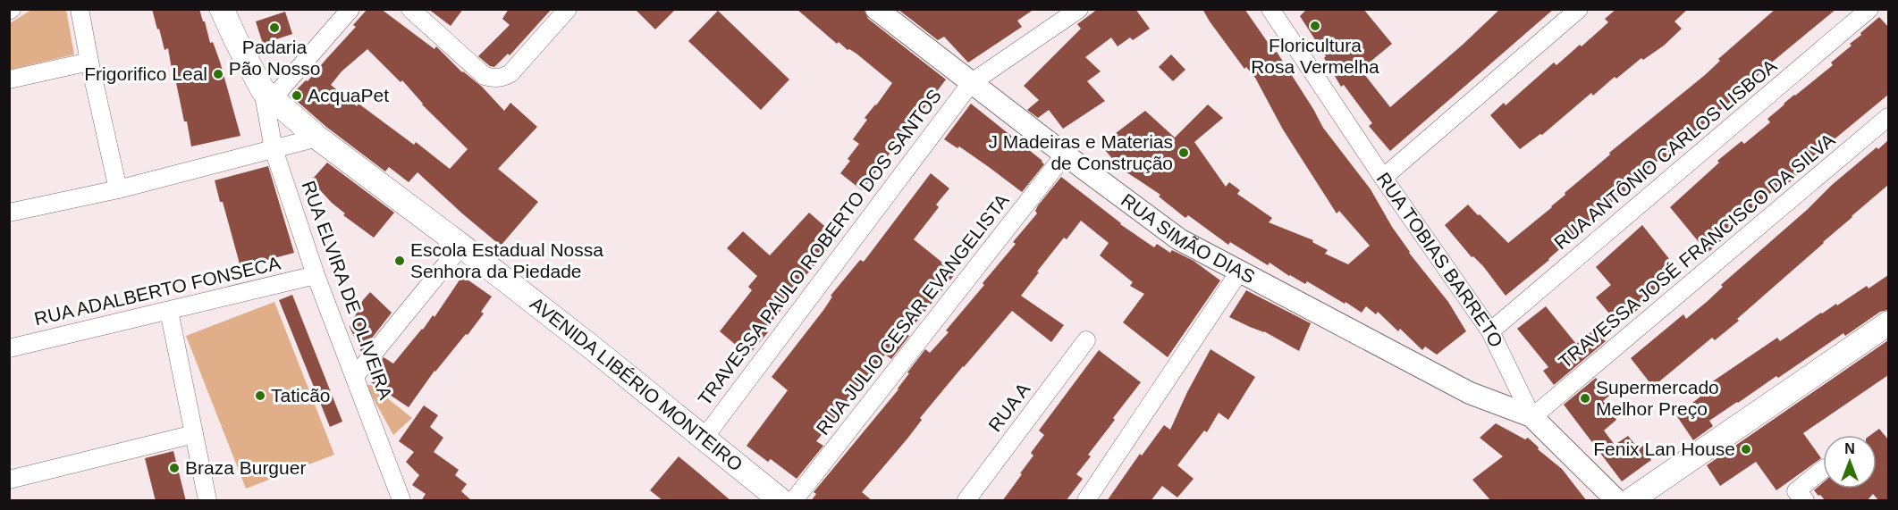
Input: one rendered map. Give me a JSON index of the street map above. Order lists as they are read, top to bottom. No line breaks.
{"streets":{"main road":["AVENIDA LIBÉRIO MONTEIRO"],"street":["RUA ANTÔNIO CARLOS LISBOA","RUA SIMÃO DIAS","TRAVESSA PAULO ROBERTO DOS SANTOS","TRAVESSA JOSÉ FRANCISCO DA SILVA","RUA TOBIAS BARRETO","RUA ELVIRA DE OLIVEIRA","RUA ADALBERTO FONSECA","RUA JULIO CESAR EVANGELISTA","RUA A"]},"crossings":[["RUA ANTÔNIO CARLOS LISBOA","RUA TOBIAS BARRETO"],["RUA SIMÃO DIAS","TRAVESSA PAULO ROBERTO DOS SANTOS"],["RUA SIMÃO DIAS","TRAVESSA JOSÉ FRANCISCO DA SILVA"],["RUA SIMÃO DIAS","RUA TOBIAS BARRETO"],["RUA SIMÃO DIAS","RUA JULIO CESAR EVANGELISTA"],["TRAVESSA PAULO ROBERTO DOS SANTOS","AVENIDA LIBÉRIO MONTEIRO"],["TRAVESSA JOSÉ FRANCISCO DA SILVA","RUA TOBIAS BARRETO"],["RUA ELVIRA DE OLIVEIRA","RUA ADALBERTO FONSECA"],["RUA ELVIRA DE OLIVEIRA","AVENIDA LIBÉRIO MONTEIRO"]],"places":["Floricultura Rosa Vermelha","Padaria Pão Nosso","Frigorifico Leal","AcquaPet","J Madeiras e Materias de Construção","Escola Estadual Nossa Senhora da Piedade","Taticão","Supermercado Melhor Preço","Fenix Lan House","Braza Burguer"],"north":"top"}
